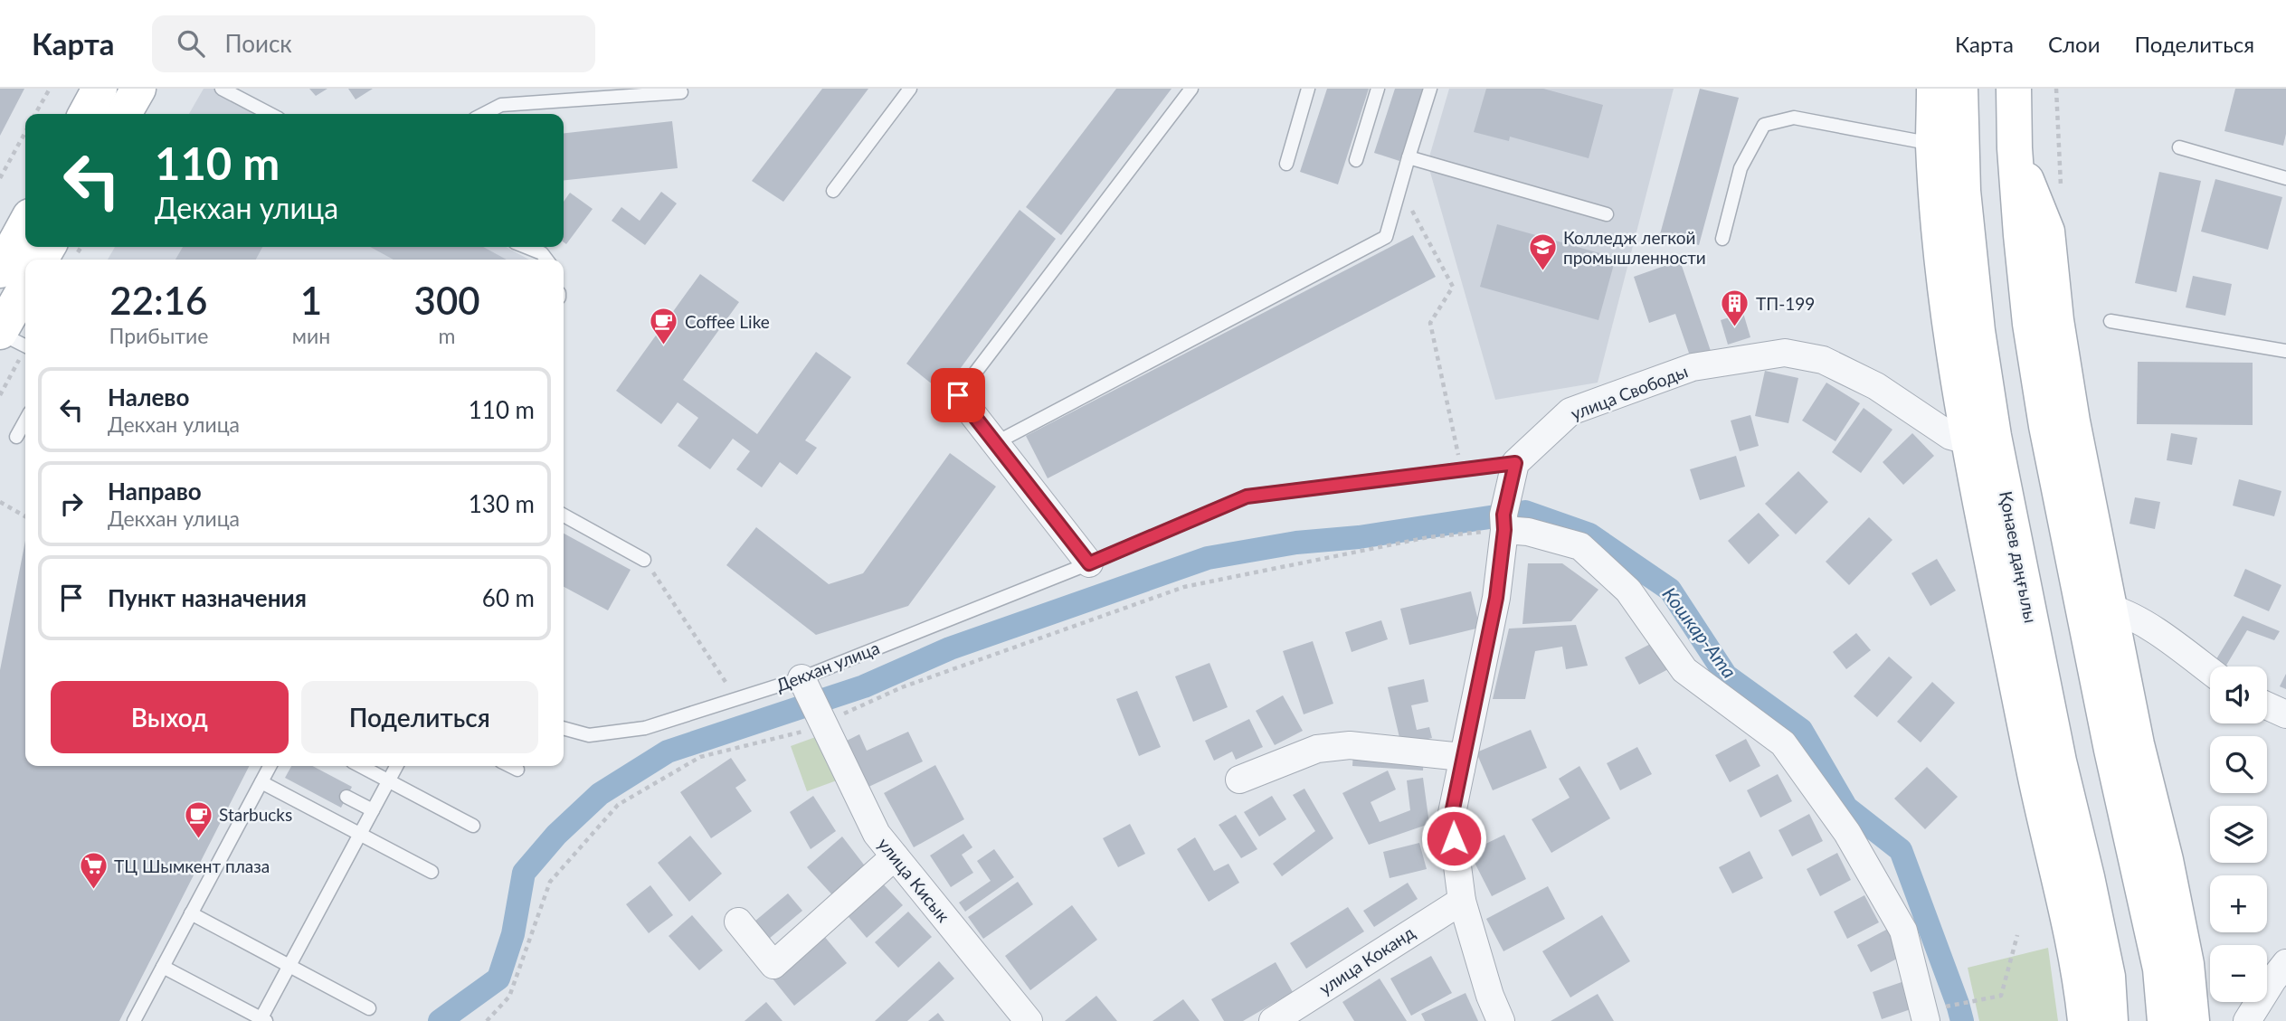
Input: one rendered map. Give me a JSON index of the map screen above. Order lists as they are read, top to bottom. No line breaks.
{"streets":{"main road":["Қонаев даңғылы"],"street":["улица Свободы","улица Кисык","улица Коканд"],"lane":["Декхан улица"]},"crossings":[["улица Свободы","Декхан улица"],["Декхан улица","улица Кисык"]],"water":["Кошкар-Ата"],"places":{"school or university":["Колледж легкой промышленности"],"building":["ТП-199"],"cafe":["Coffee Like","Starbucks"],"supermarket":["ТЦ Шымкент плаза"]},"page":{"header":"Карта","search":"Поиск","nav":["Карта","Слои","Поделиться"],"turn":["110 m","Декхан улица"],"eta":["22:16","Прибытие","1","мин","300","m"],"list":[{"name":"Налево","note":"Декхан улица","value":"110 m"},{"name":"Направо","note":"Декхан улица","value":"130 m"},{"name":"Пункт назначения","value":"60 m"}],"map_buttons":["+","−"],"buttons":["Выход","Поделиться"]}}
